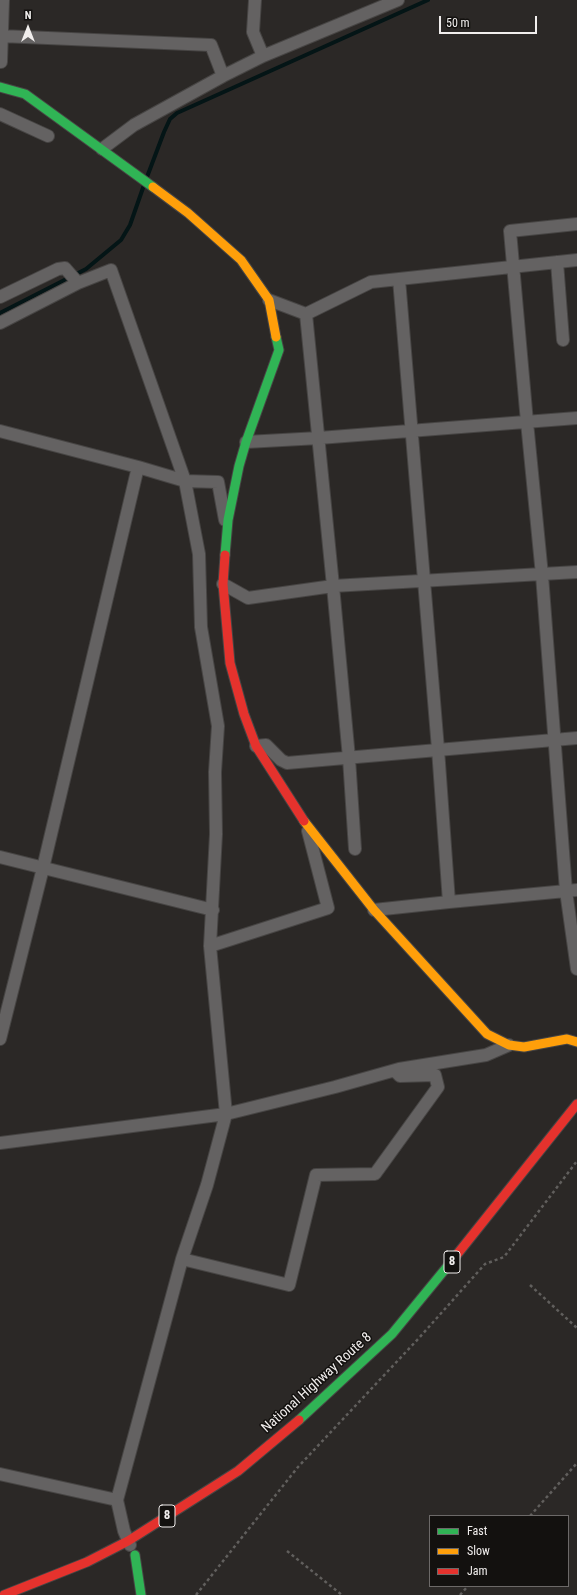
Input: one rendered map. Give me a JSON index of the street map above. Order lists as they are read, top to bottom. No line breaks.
{"streets":{"main road":["8","National Highway Route 8"]},"legend":["Fast","Slow","Jam"],"scale_bar":"50 m","north":"top"}
